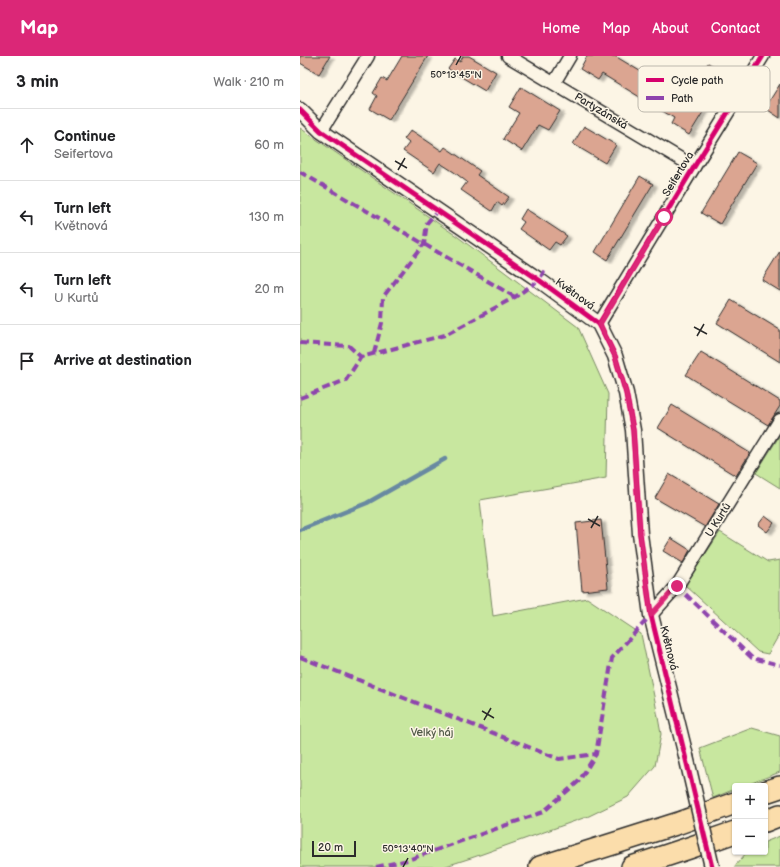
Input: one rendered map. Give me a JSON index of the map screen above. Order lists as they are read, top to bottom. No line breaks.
{"streets":{"street":["Partyzánská","Seifertova","Květnová","U Kurtů"]},"crossings":[["Partyzánská","Seifertova"],["Seifertova","Květnová"],["Květnová","U Kurtů"]],"parks":["Velký háj"],"legend":["Cycle path","Path"],"scale_bar":"20 m","page":{"header":"Map","nav":["Home","Map","About","Contact"],"heading":["3 min","Walk · 210 m"],"list":[["Continue","Seifertova","60 m"],["Turn left","Květnová","130 m"],["Turn left","U Kurtů","20 m"],"Arrive at destination"],"map_buttons":["+","−"],"scale":"20 m"},"coordinates":["50°13'45\"N","50°13'40\"N"]}
